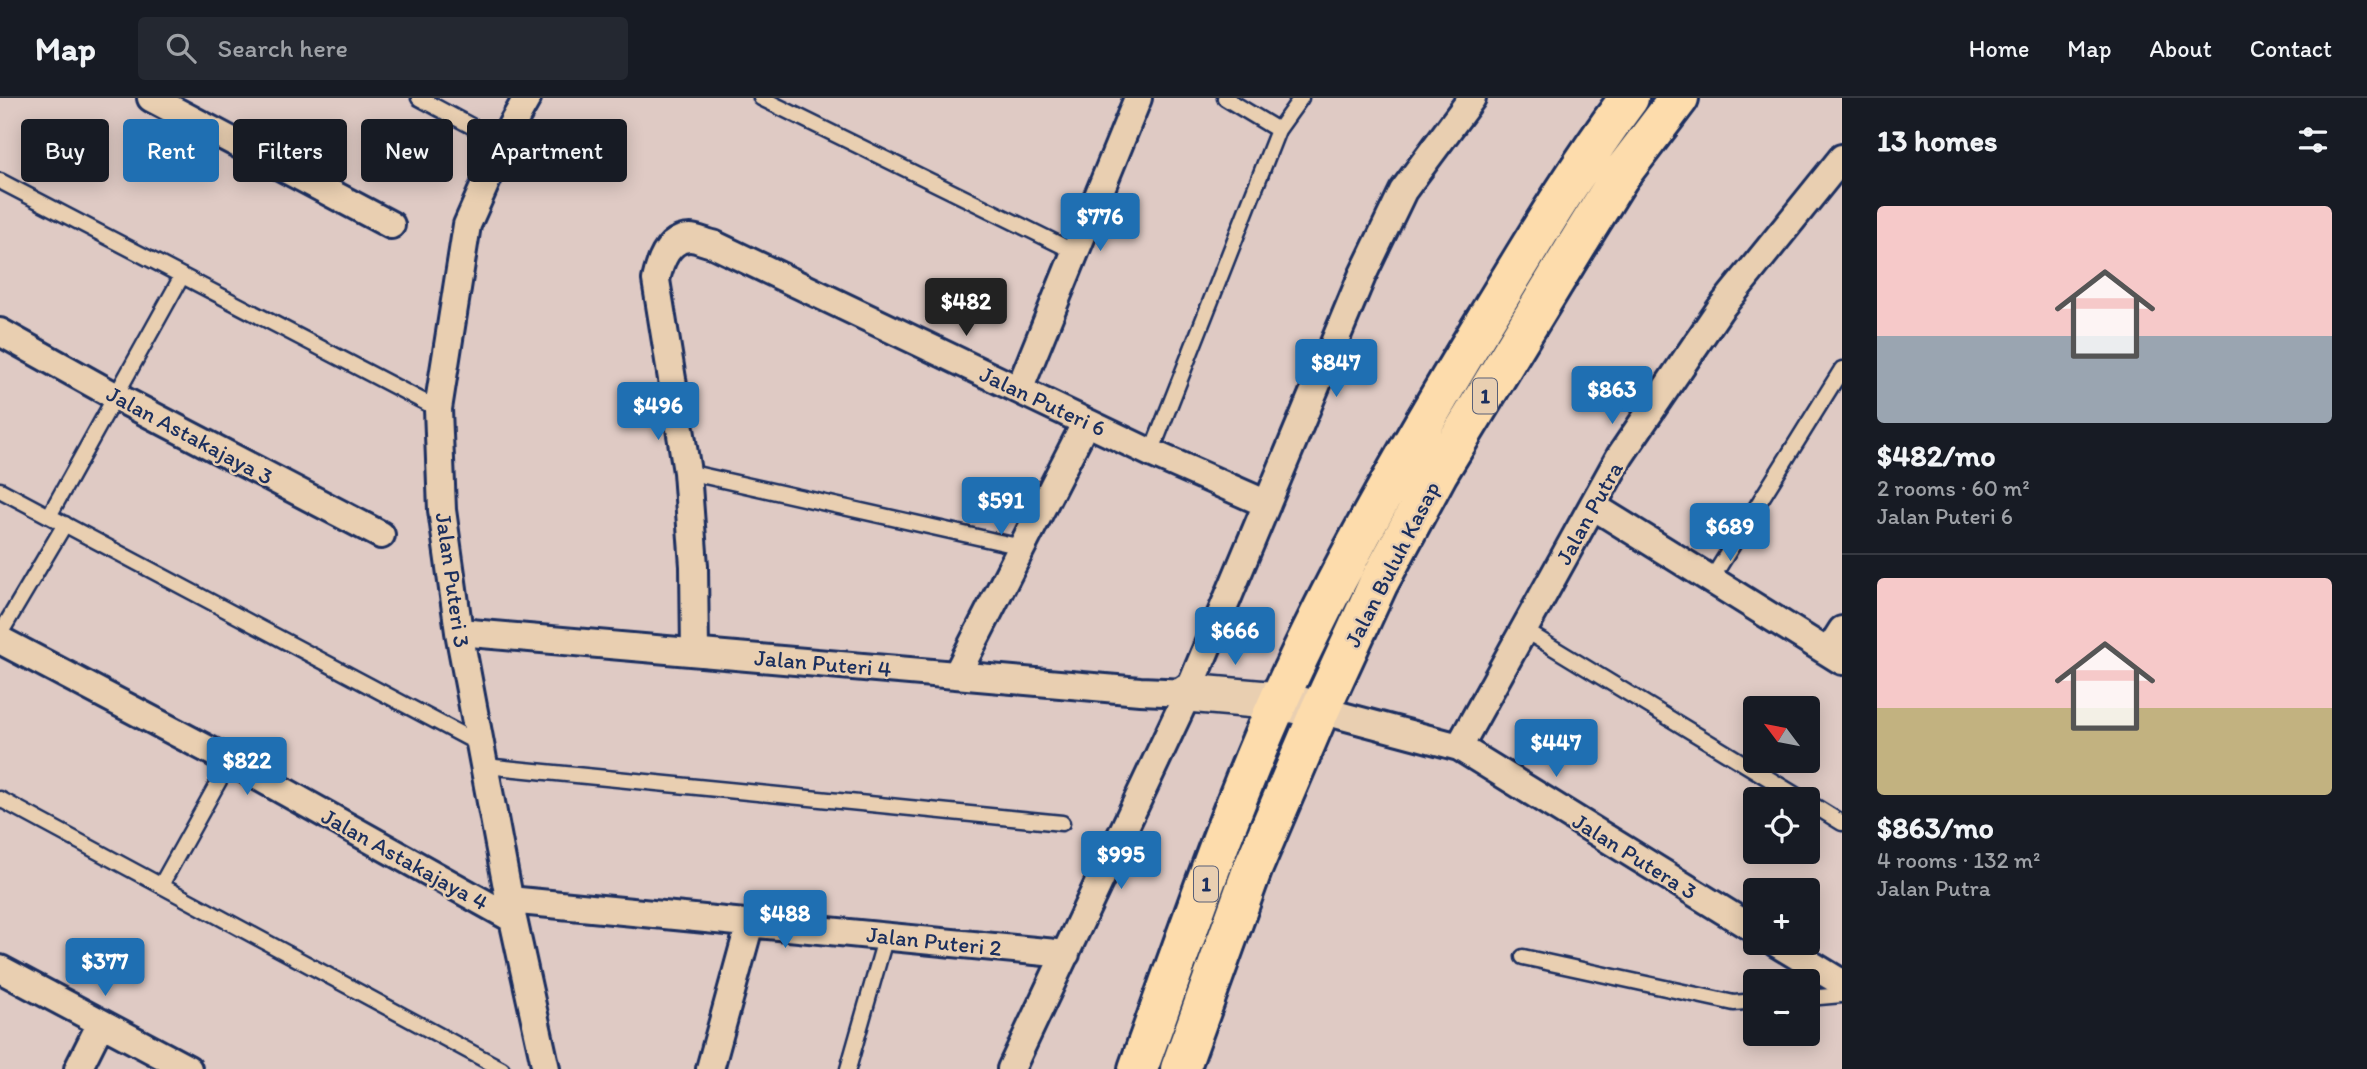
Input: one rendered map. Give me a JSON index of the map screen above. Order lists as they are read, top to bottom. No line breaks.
{"streets":{"highway":["1","Jalan Buluh Kasap"],"street":["Jalan Puteri 6","Jalan Astakajaya 3","Jalan Putra","Jalan Puteri 3","Jalan Puteri 4","Jalan Putera 3","Jalan Astakajaya 4","Jalan Puteri 2"]},"crossings":[["Jalan Putra","Jalan Putera 3"],["Jalan Buluh Kasap","Jalan Putera 3"],["Jalan Puteri 3","Jalan Puteri 4"],["Jalan Puteri 3","Jalan Astakajaya 4"],["Jalan Puteri 3","Jalan Puteri 2"],["Jalan Astakajaya 4","Jalan Puteri 2"]],"north":"top left","page":{"header":"Map","search":"Search here","nav":["Home","Map","About","Contact"],"heading":"13 homes","chip":["Buy","Rent","Filters","New","Apartment"],"list":[{"name":"$482/mo","note":"2 rooms · 60 m² · Jalan Puteri 6"},{"name":"$863/mo","note":"4 rooms · 132 m² · Jalan Putra"}],"price":["$776","$482","$847","$863","$496","$591","$689","$666","$447","$822","$995","$488","$377"],"map_buttons":["+","−"]}}
